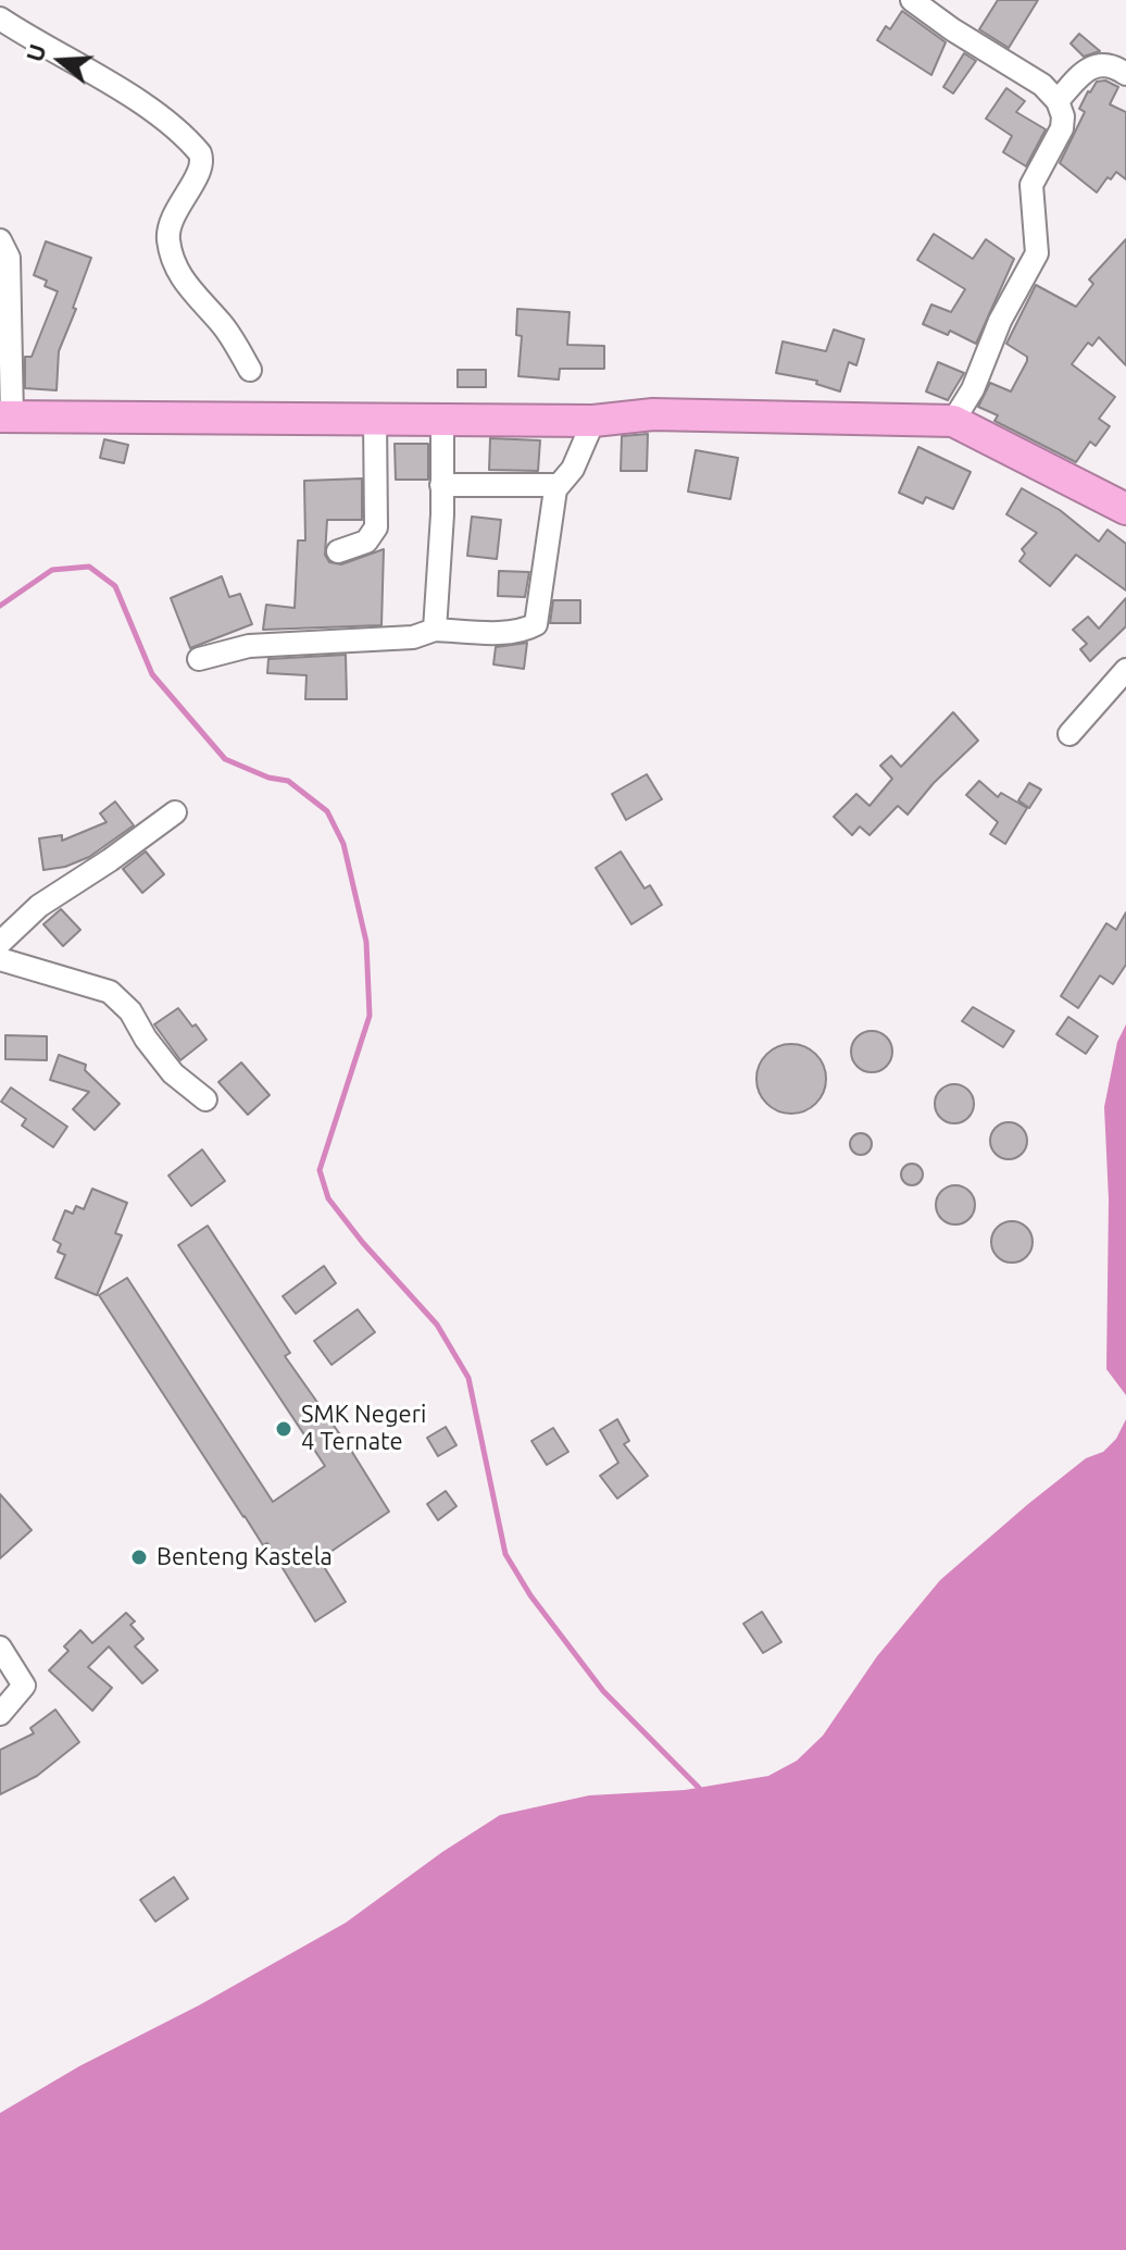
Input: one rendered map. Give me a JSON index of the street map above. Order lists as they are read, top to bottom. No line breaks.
{"places":["SMK Negeri 4 Ternate","Benteng Kastela"],"north":"left"}
